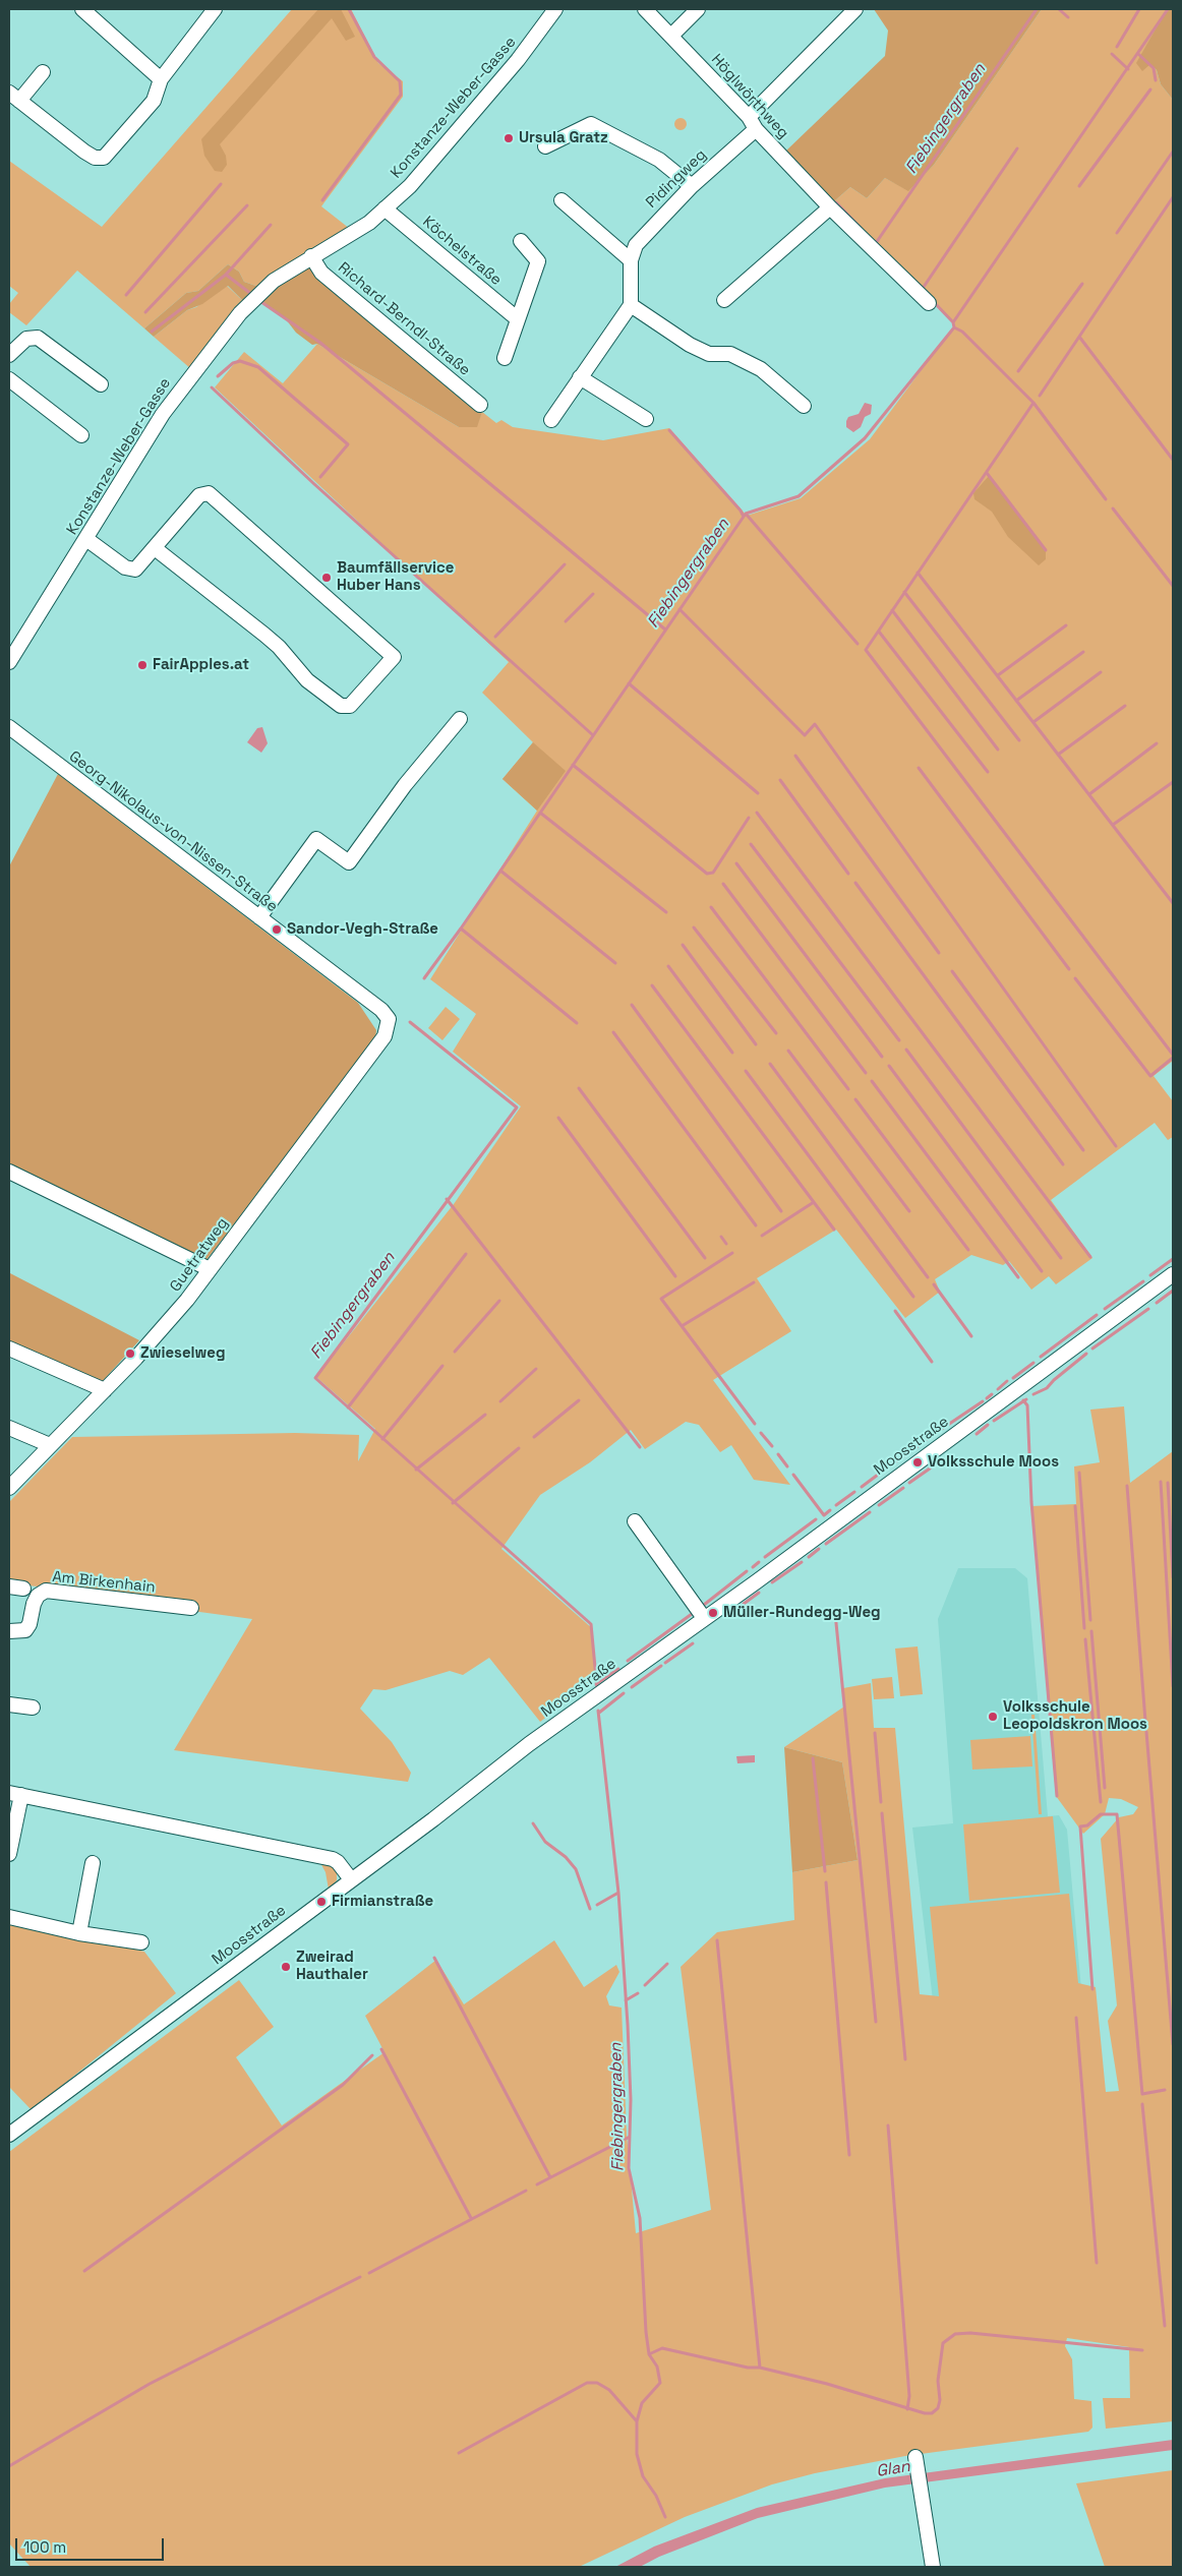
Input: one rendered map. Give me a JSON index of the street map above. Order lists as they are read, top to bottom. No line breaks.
{"streets":{"street":["Höglwörthweg","Konstanze-Weber-Gasse","Pidingweg","Köchelstraße","Richard-Berndl-Straße","Georg-Nikolaus-von-Nissen-Straße","Guetratweg","Moosstraße","Am Birkenhain"]},"crossings":[["Höglwörthweg","Pidingweg"],["Konstanze-Weber-Gasse","Köchelstraße"],["Konstanze-Weber-Gasse","Richard-Berndl-Straße"],["Georg-Nikolaus-von-Nissen-Straße","Guetratweg"]],"water":["Fiebingergraben","Glan"],"places":["Ursula Gratz","Baumfällservice Huber Hans","FairApples.at","Sandor-Vegh-Straße","Zwieselweg","Volksschule Moos","Müller-Rundegg-Weg","Volksschule Leopoldskron Moos","Firmianstraße","Zweirad Hauthaler"],"scale_bar":"100 m"}
